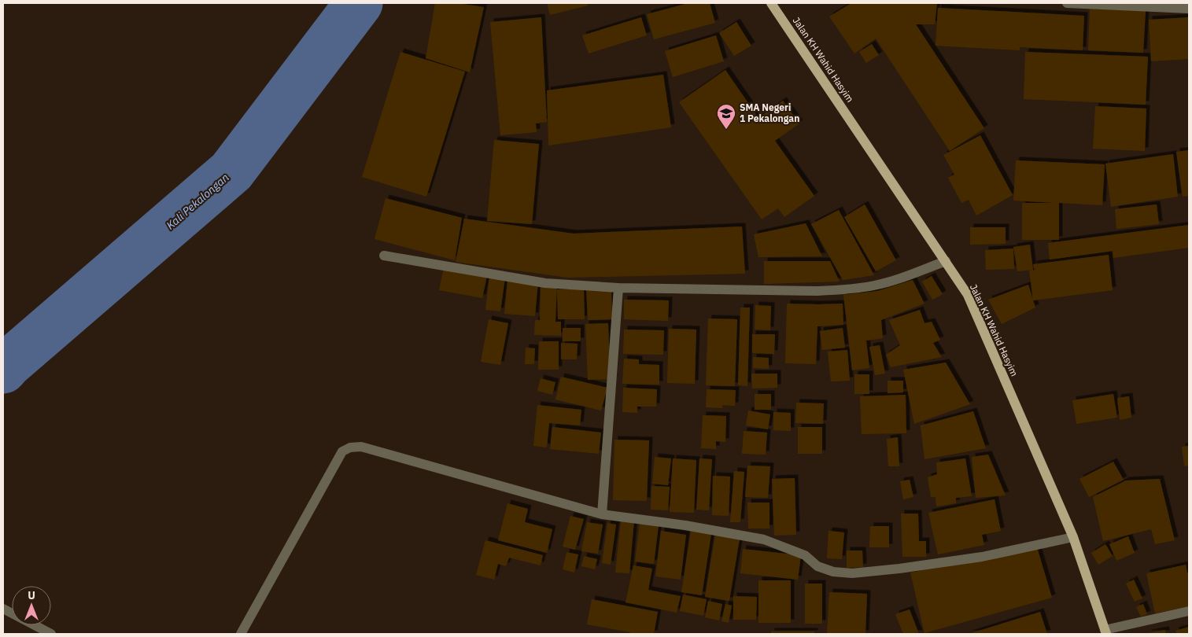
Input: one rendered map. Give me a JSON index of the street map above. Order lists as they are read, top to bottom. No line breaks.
{"streets":{"main road":["Jalan KH Wahid Hasyim"]},"water":["Kali Pekalongan"],"places":{"school or university":["SMA Negeri 1 Pekalongan"]},"north":"top"}
